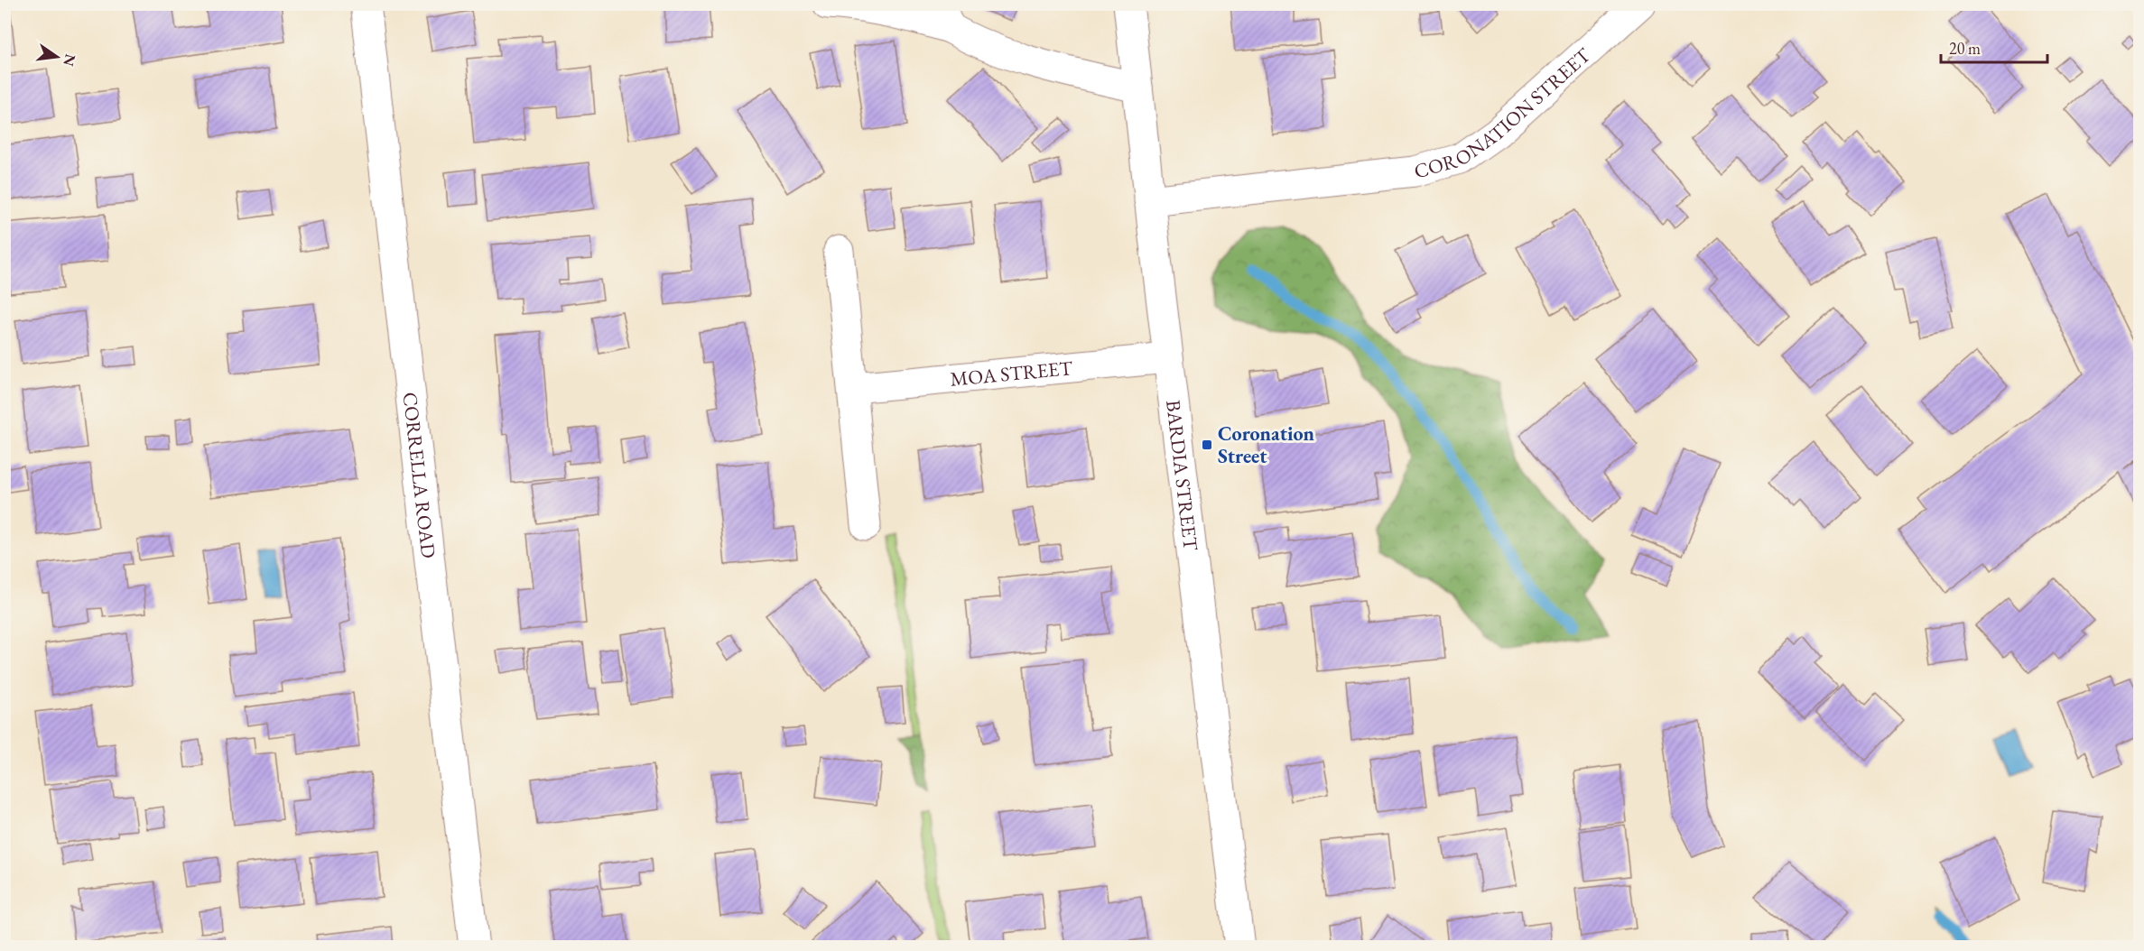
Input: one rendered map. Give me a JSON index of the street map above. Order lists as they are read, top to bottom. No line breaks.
{"streets":{"street":["CORONATION STREET","MOA STREET","CORRELLA ROAD","BARDIA STREET"]},"crossings":[["CORONATION STREET","BARDIA STREET"],["MOA STREET","BARDIA STREET"]],"places":{"transit":["Coronation Street"]},"scale_bar":"20 m","north":"right"}
